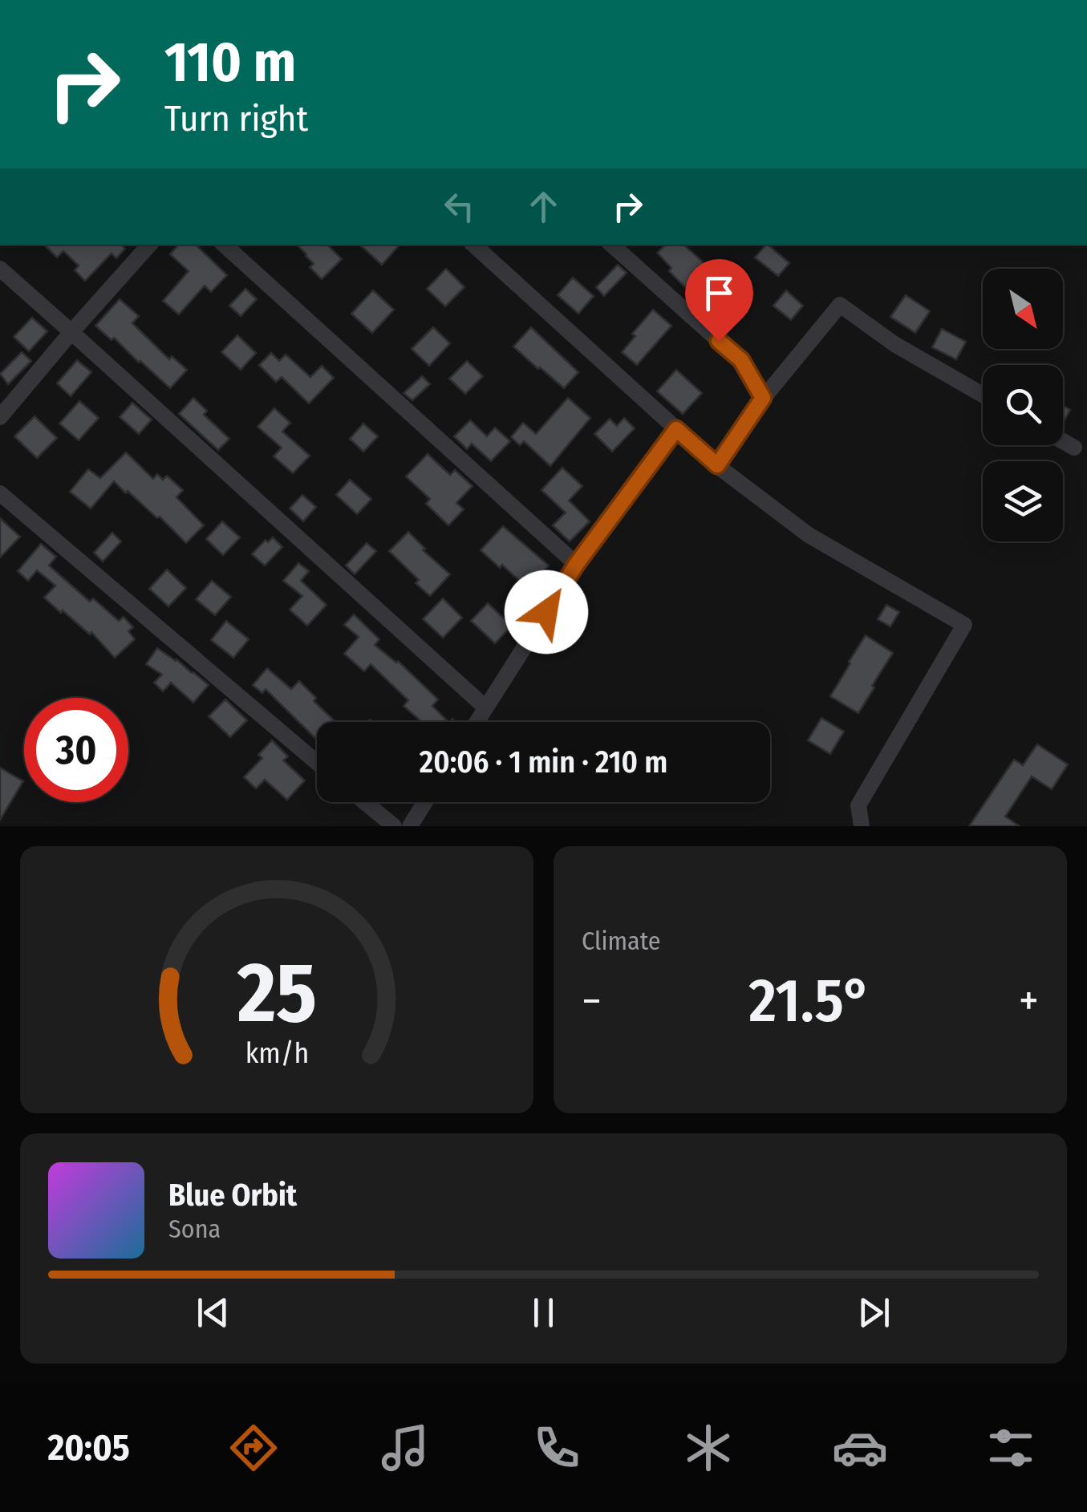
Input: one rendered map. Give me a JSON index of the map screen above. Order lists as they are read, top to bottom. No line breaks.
{"north":"bottom right","page":{"turn":["110 m","Turn right"],"limit":"30","trip":"20:06 · 1 min · 210 m","tile":"Climate","heat":["−","21.5°","+"],"song":["Blue Orbit","Sona"],"tabs":"20:05","gauge":["25","km/h"]}}
